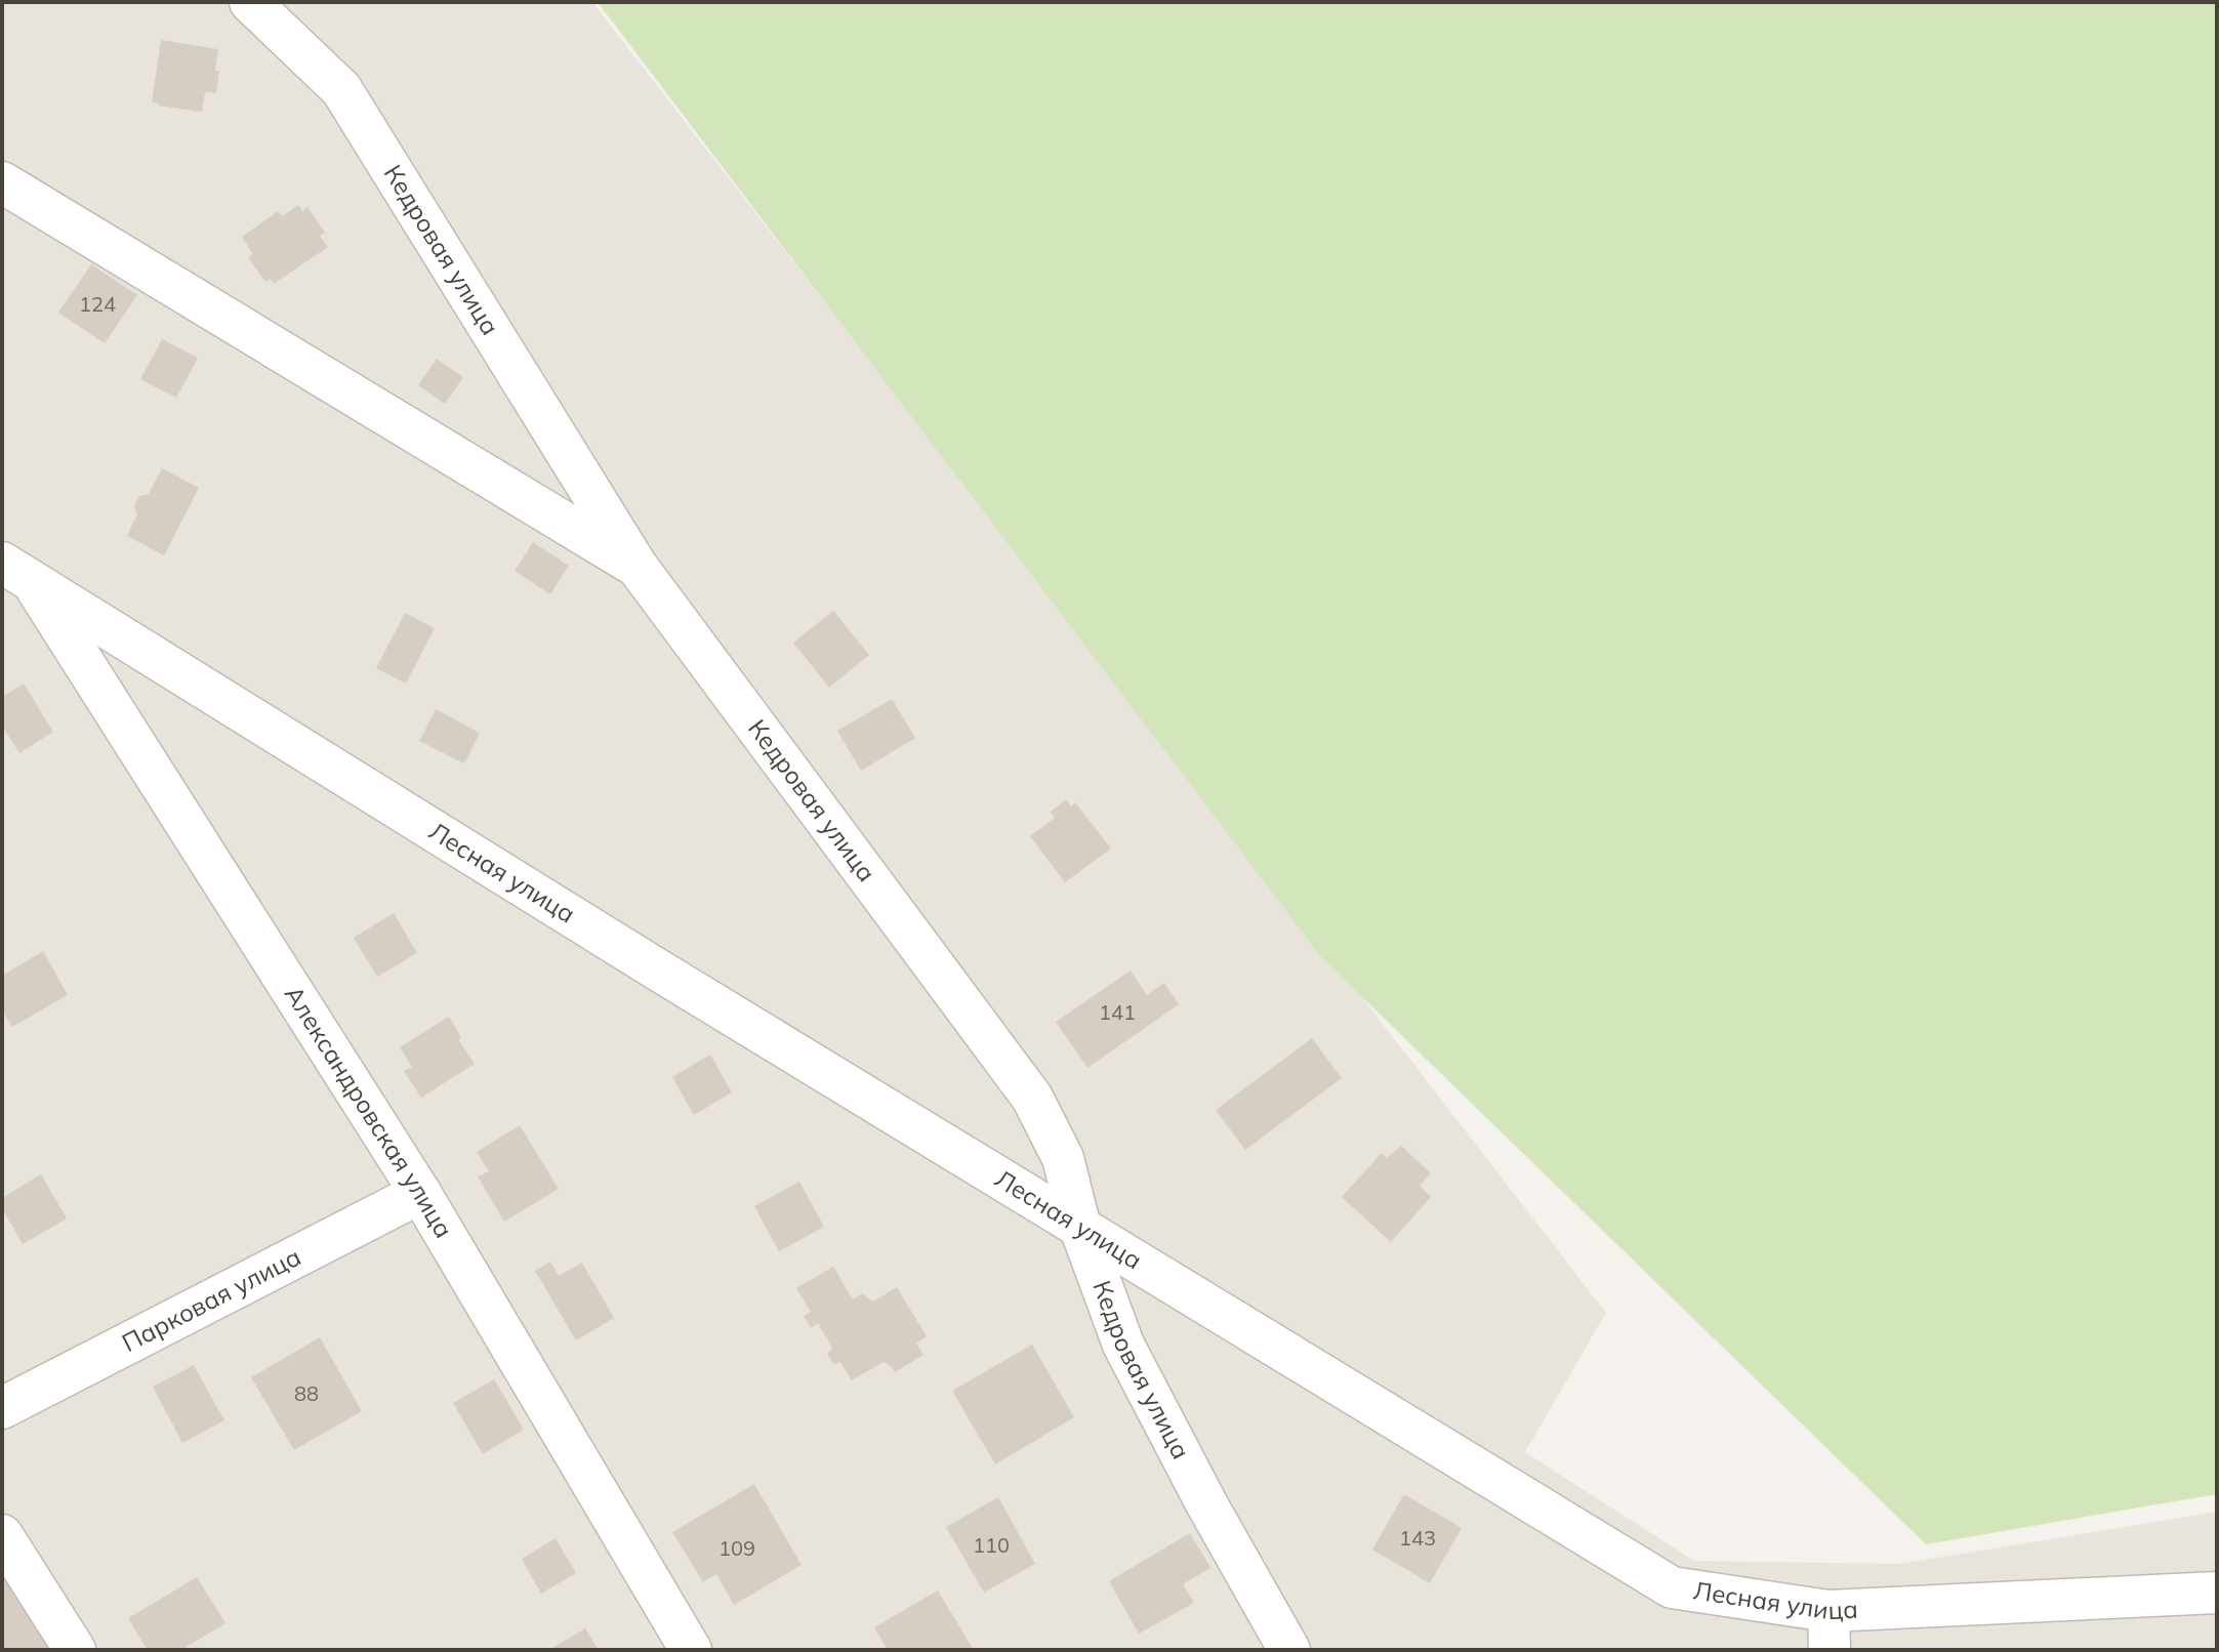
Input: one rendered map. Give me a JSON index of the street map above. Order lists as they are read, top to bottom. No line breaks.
{"streets":{"street":["Кедровая улица","Лесная улица","Александровская улица","Парковая улица"]},"crossings":[["Кедровая улица","Лесная улица"],["Лесная улица","Александровская улица"],["Александровская улица","Парковая улица"]],"house_numbers":["124","141","88","143","110","109"]}
